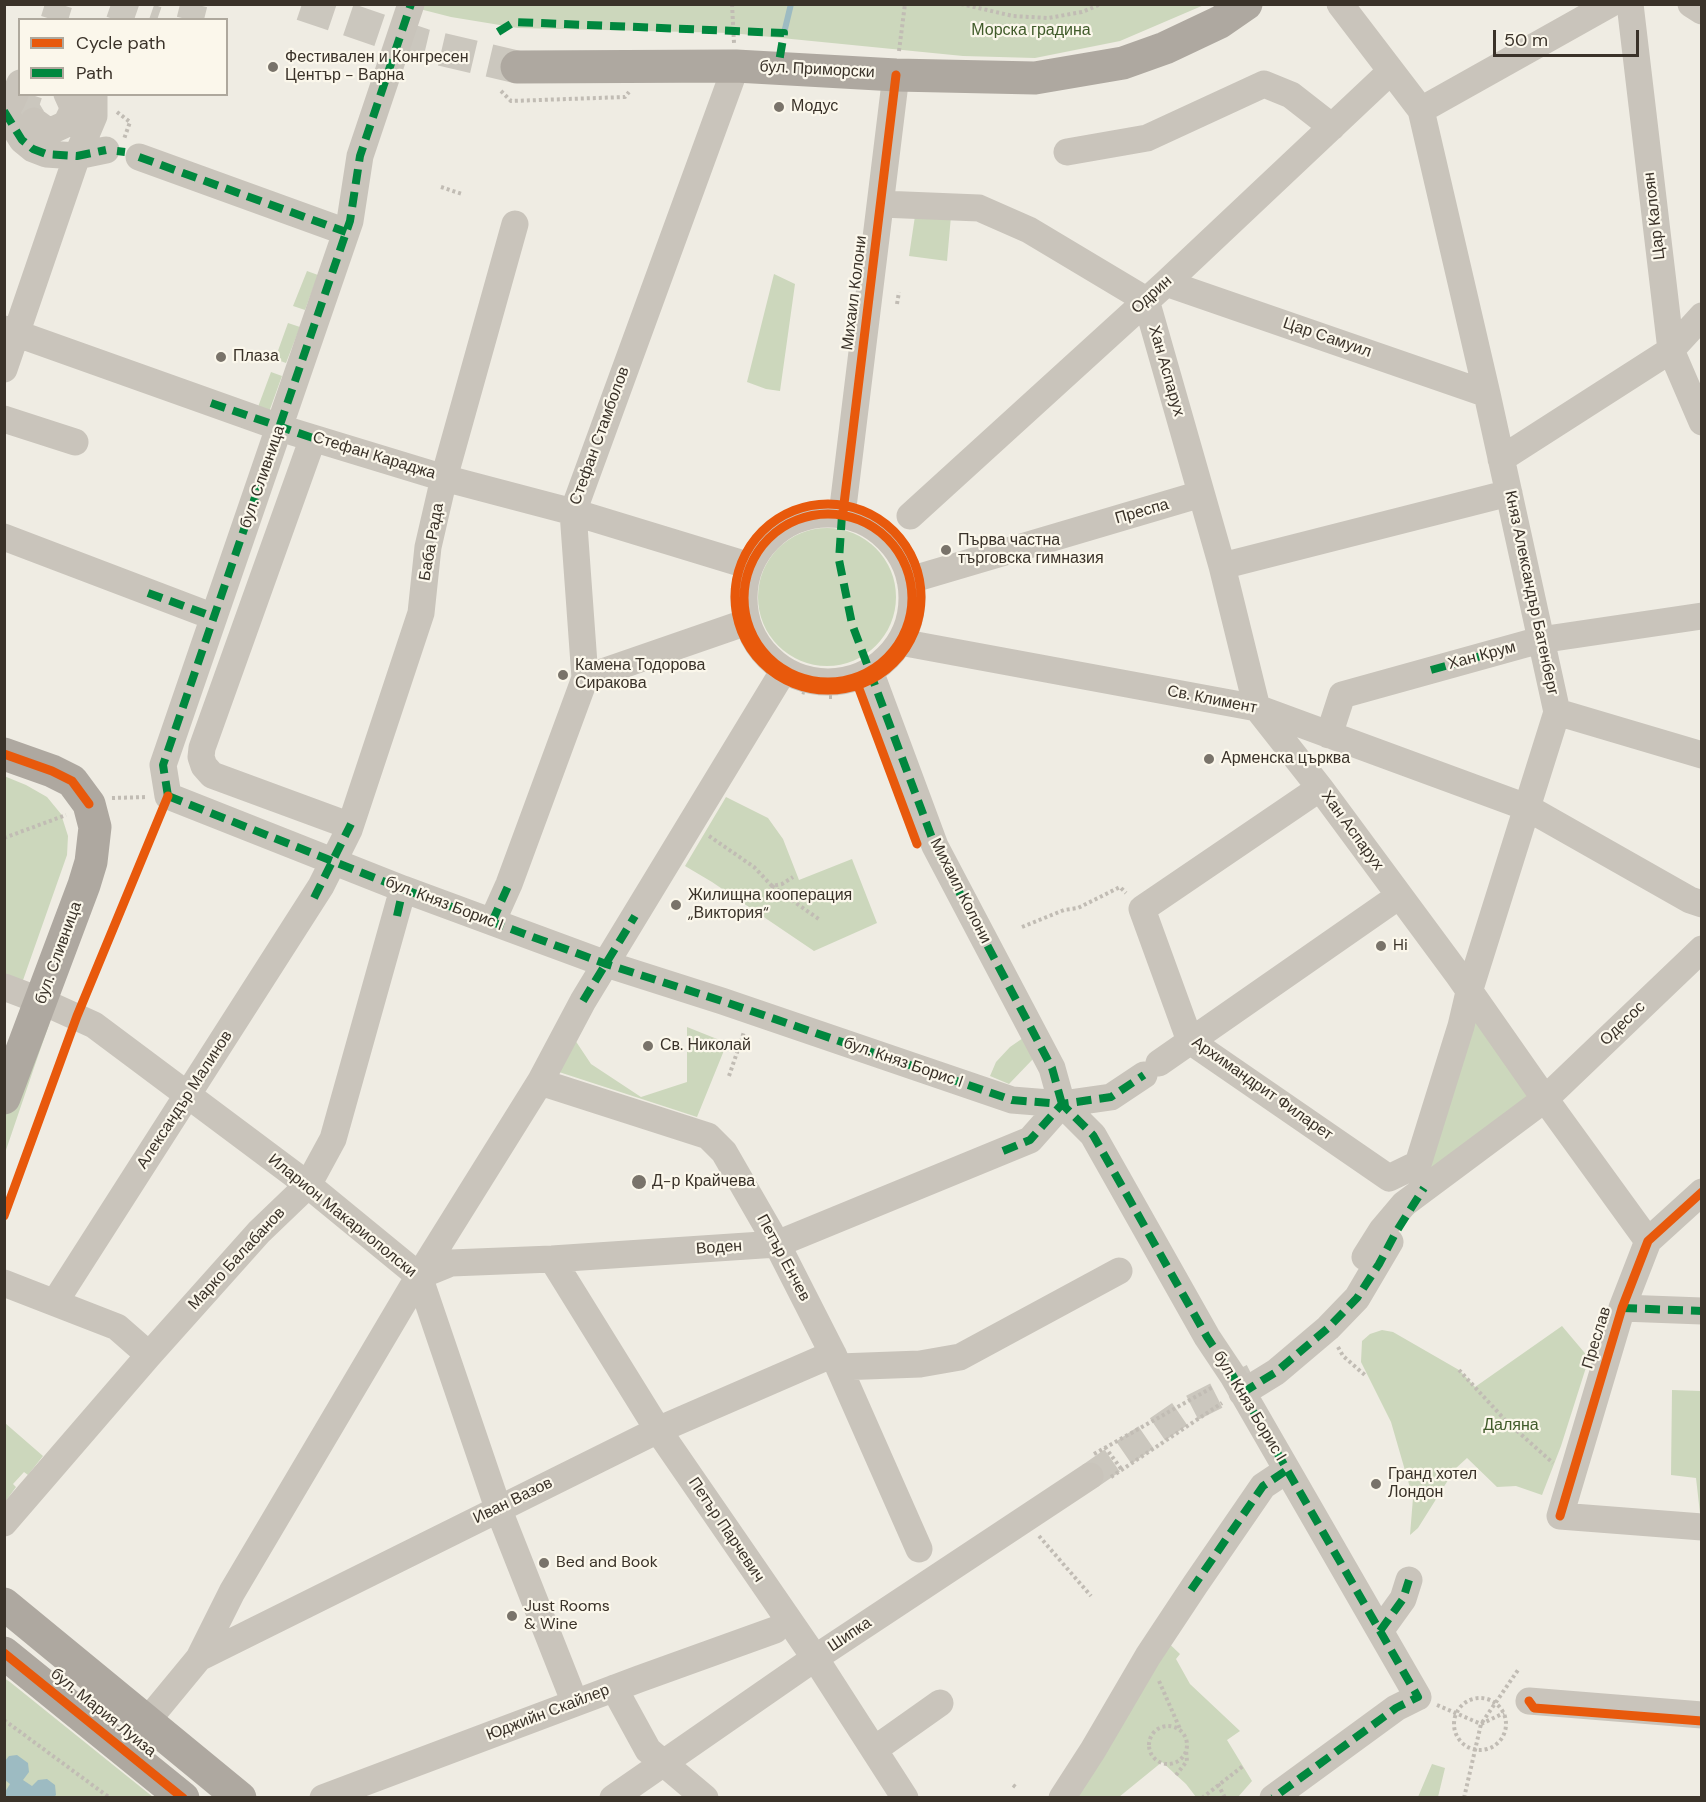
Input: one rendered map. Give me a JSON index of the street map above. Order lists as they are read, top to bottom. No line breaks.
{"streets":{"main road":["бул. Приморски","бул. Сливница","бул. Мария Луиза"],"street":["Цар Калоян","Михаил Колони","Одрин","Цар Самуил","Хан Аспарух","Стефан Стамболов","Стефан Караджа","Преспа","Баба Рада","Княз Александър Батенберг","Хан Крум","Св. Климент","бул. Княз Борис I","Одесос","Архимандрит Филарет","Александър Малинов","Иларион Макариополски","Воден","Петър Енчев","Марко Балабанов","Преслав","Иван Вазов","Петър Парчевич","Шипка","Юджийн Скайлер"]},"crossings":[["бул. Приморски","Михаил Колони"],["бул. Приморски","Стефан Стамболов"],["Михаил Колони","Стефан Караджа"],["Михаил Колони","Преспа"],["Михаил Колони","Св. Климент"],["Михаил Колони","бул. Княз Борис I"],["Михаил Колони","Воден"],["Одрин","Цар Самуил"],["Одрин","Хан Аспарух"],["Одрин","Княз Александър Батенберг"],["Цар Самуил","Княз Александър Батенберг"],["Хан Аспарух","Преспа"],["Хан Аспарух","Княз Александър Батенберг"],["Хан Аспарух","Св. Климент"],["Хан Аспарух","Одесос"],["Хан Аспарух","Преслав"],["Стефан Стамболов","Стефан Караджа"],["Стефан Стамболов","бул. Княз Борис I"],["Стефан Караджа","бул. Сливница"],["Стефан Караджа","Преспа"],["Стефан Караджа","Баба Рада"],["Стефан Караджа","Св. Климент"],["бул. Сливница","бул. Княз Борис I"],["бул. Сливница","Иларион Макариополски"],["Преспа","Св. Климент"],["Баба Рада","бул. Княз Борис I"],["Баба Рада","Александър Малинов"],["Княз Александър Батенберг","Хан Крум"],["Княз Александър Батенберг","Св. Климент"],["Княз Александър Батенберг","Архимандрит Филарет"],["Хан Крум","Св. Климент"],["бул. Княз Борис I","Александър Малинов"],["бул. Княз Борис I","Воден"],["бул. Княз Борис I","Марко Балабанов"],["Александър Малинов","Иларион Макариополски"],["Иларион Макариополски","Воден"],["Иларион Макариополски","Марко Балабанов"],["Иларион Макариополски","Иван Вазов"],["Иларион Макариополски","Юджийн Скайлер"],["Воден","Петър Енчев"],["Воден","Петър Парчевич"],["Петър Енчев","Иван Вазов"],["Иван Вазов","Петър Парчевич"],["Петър Парчевич","Шипка"]],"parks":["Морска градина","Даляна"],"places":["Фестивален и Конгресен Център - Варна","Модус","Плаза","Първа частна търговска гимназия","Камена Тодорова Сиракова","Арменска църква","Жилищна кооперация „Виктория“","Hi","Св. Николай","Д-р Крайчева","Гранд хотел Лондон","Bed and Book","Just Rooms & Wine"],"legend":["Cycle path","Path"],"scale_bar":"50 m"}
